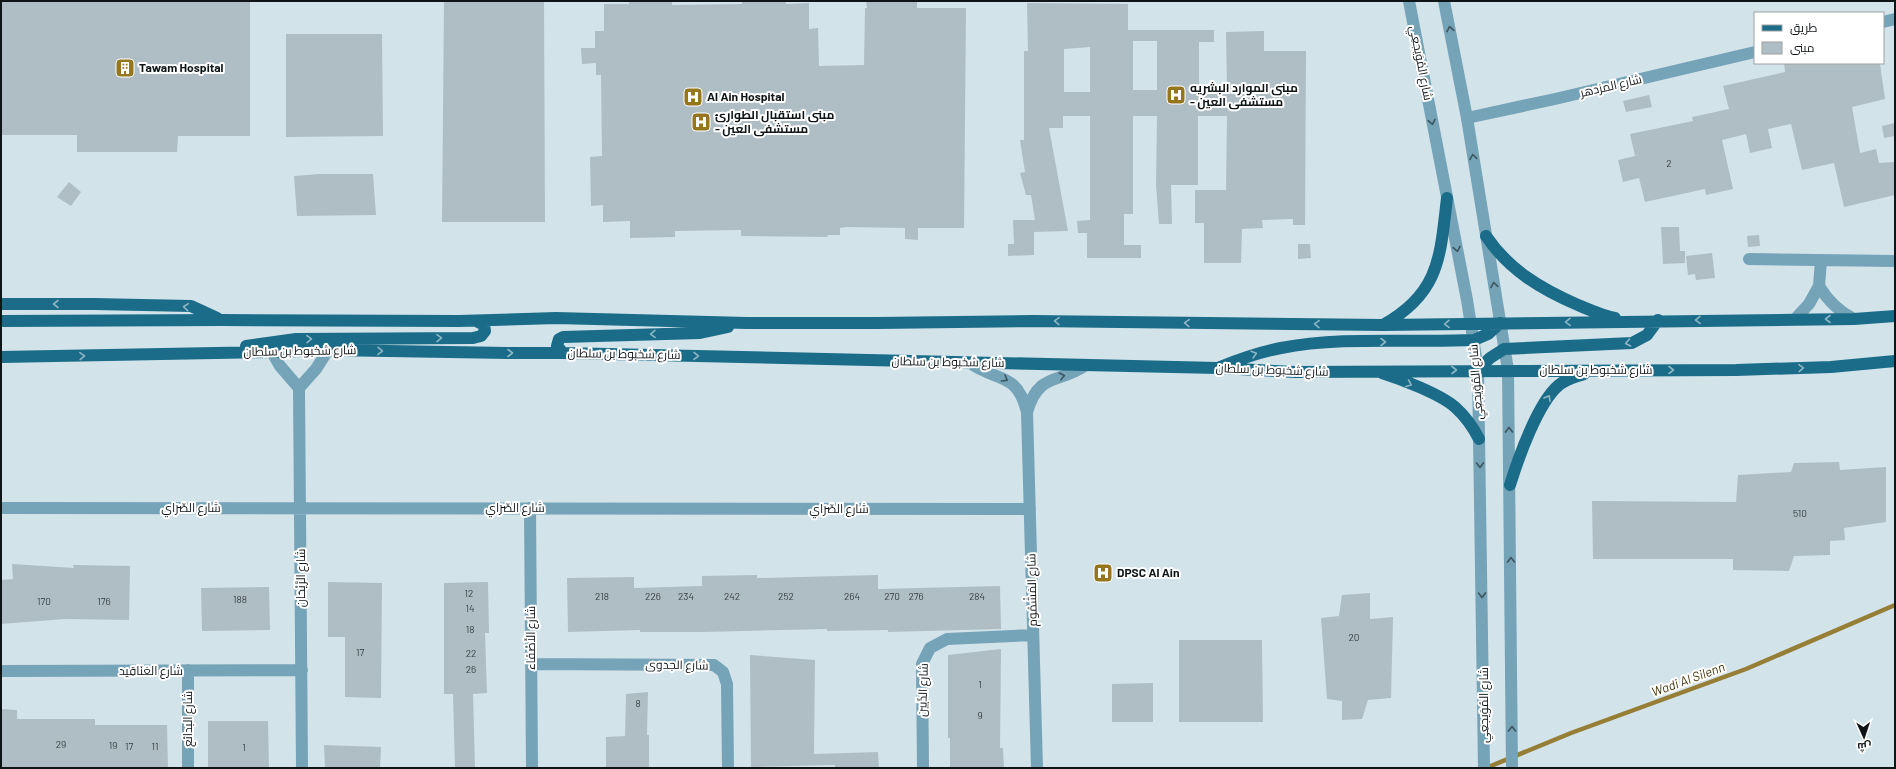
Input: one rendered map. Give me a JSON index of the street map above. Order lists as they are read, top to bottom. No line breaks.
{"streets":{"main road":["شارع شخبوط بن سلطان"],"street":["شارع المُوَيجعِي","شارع المزدهر","شارع الصِّرَاي","شارع الرَّيْحَان","شارع المَشْمُوم","شارع الأَصْفَاء","شارع الجدوى","شارع العَنَاقِيد","شارع الدِّيين","شارع البدائع"]},"crossings":[["شارع المُوَيجعِي","شارع شخبوط بن سلطان"],["شارع شخبوط بن سلطان","شارع المَشْمُوم"],["شارع الصِّرَاي","شارع الرَّيْحَان"],["شارع الصِّرَاي","شارع المَشْمُوم"],["شارع الصِّرَاي","شارع الأَصْفَاء"],["شارع الرَّيْحَان","شارع العَنَاقِيد"],["شارع المَشْمُوم","شارع الدِّيين"],["شارع الأَصْفَاء","شارع الجدوى"],["شارع العَنَاقِيد","شارع البدائع"]],"water":["Wadi Al Silenn"],"places":{"building":["Tawam Hospital"],"hospital":["مبنى الموارد البشريه - مستشفى العين","Al Ain Hospital","مبنى استقبال الطوارئ - مستشفى العين","DPSC Al Ain"]},"house_numbers":["2","510","12","218","226","234","242","252","264","270","276","284","188","170","176","14","18","20","17","22","26","1","8","9","29","19","17","11","1"],"legend":["طريق","مبنى"],"north":"bottom"}
